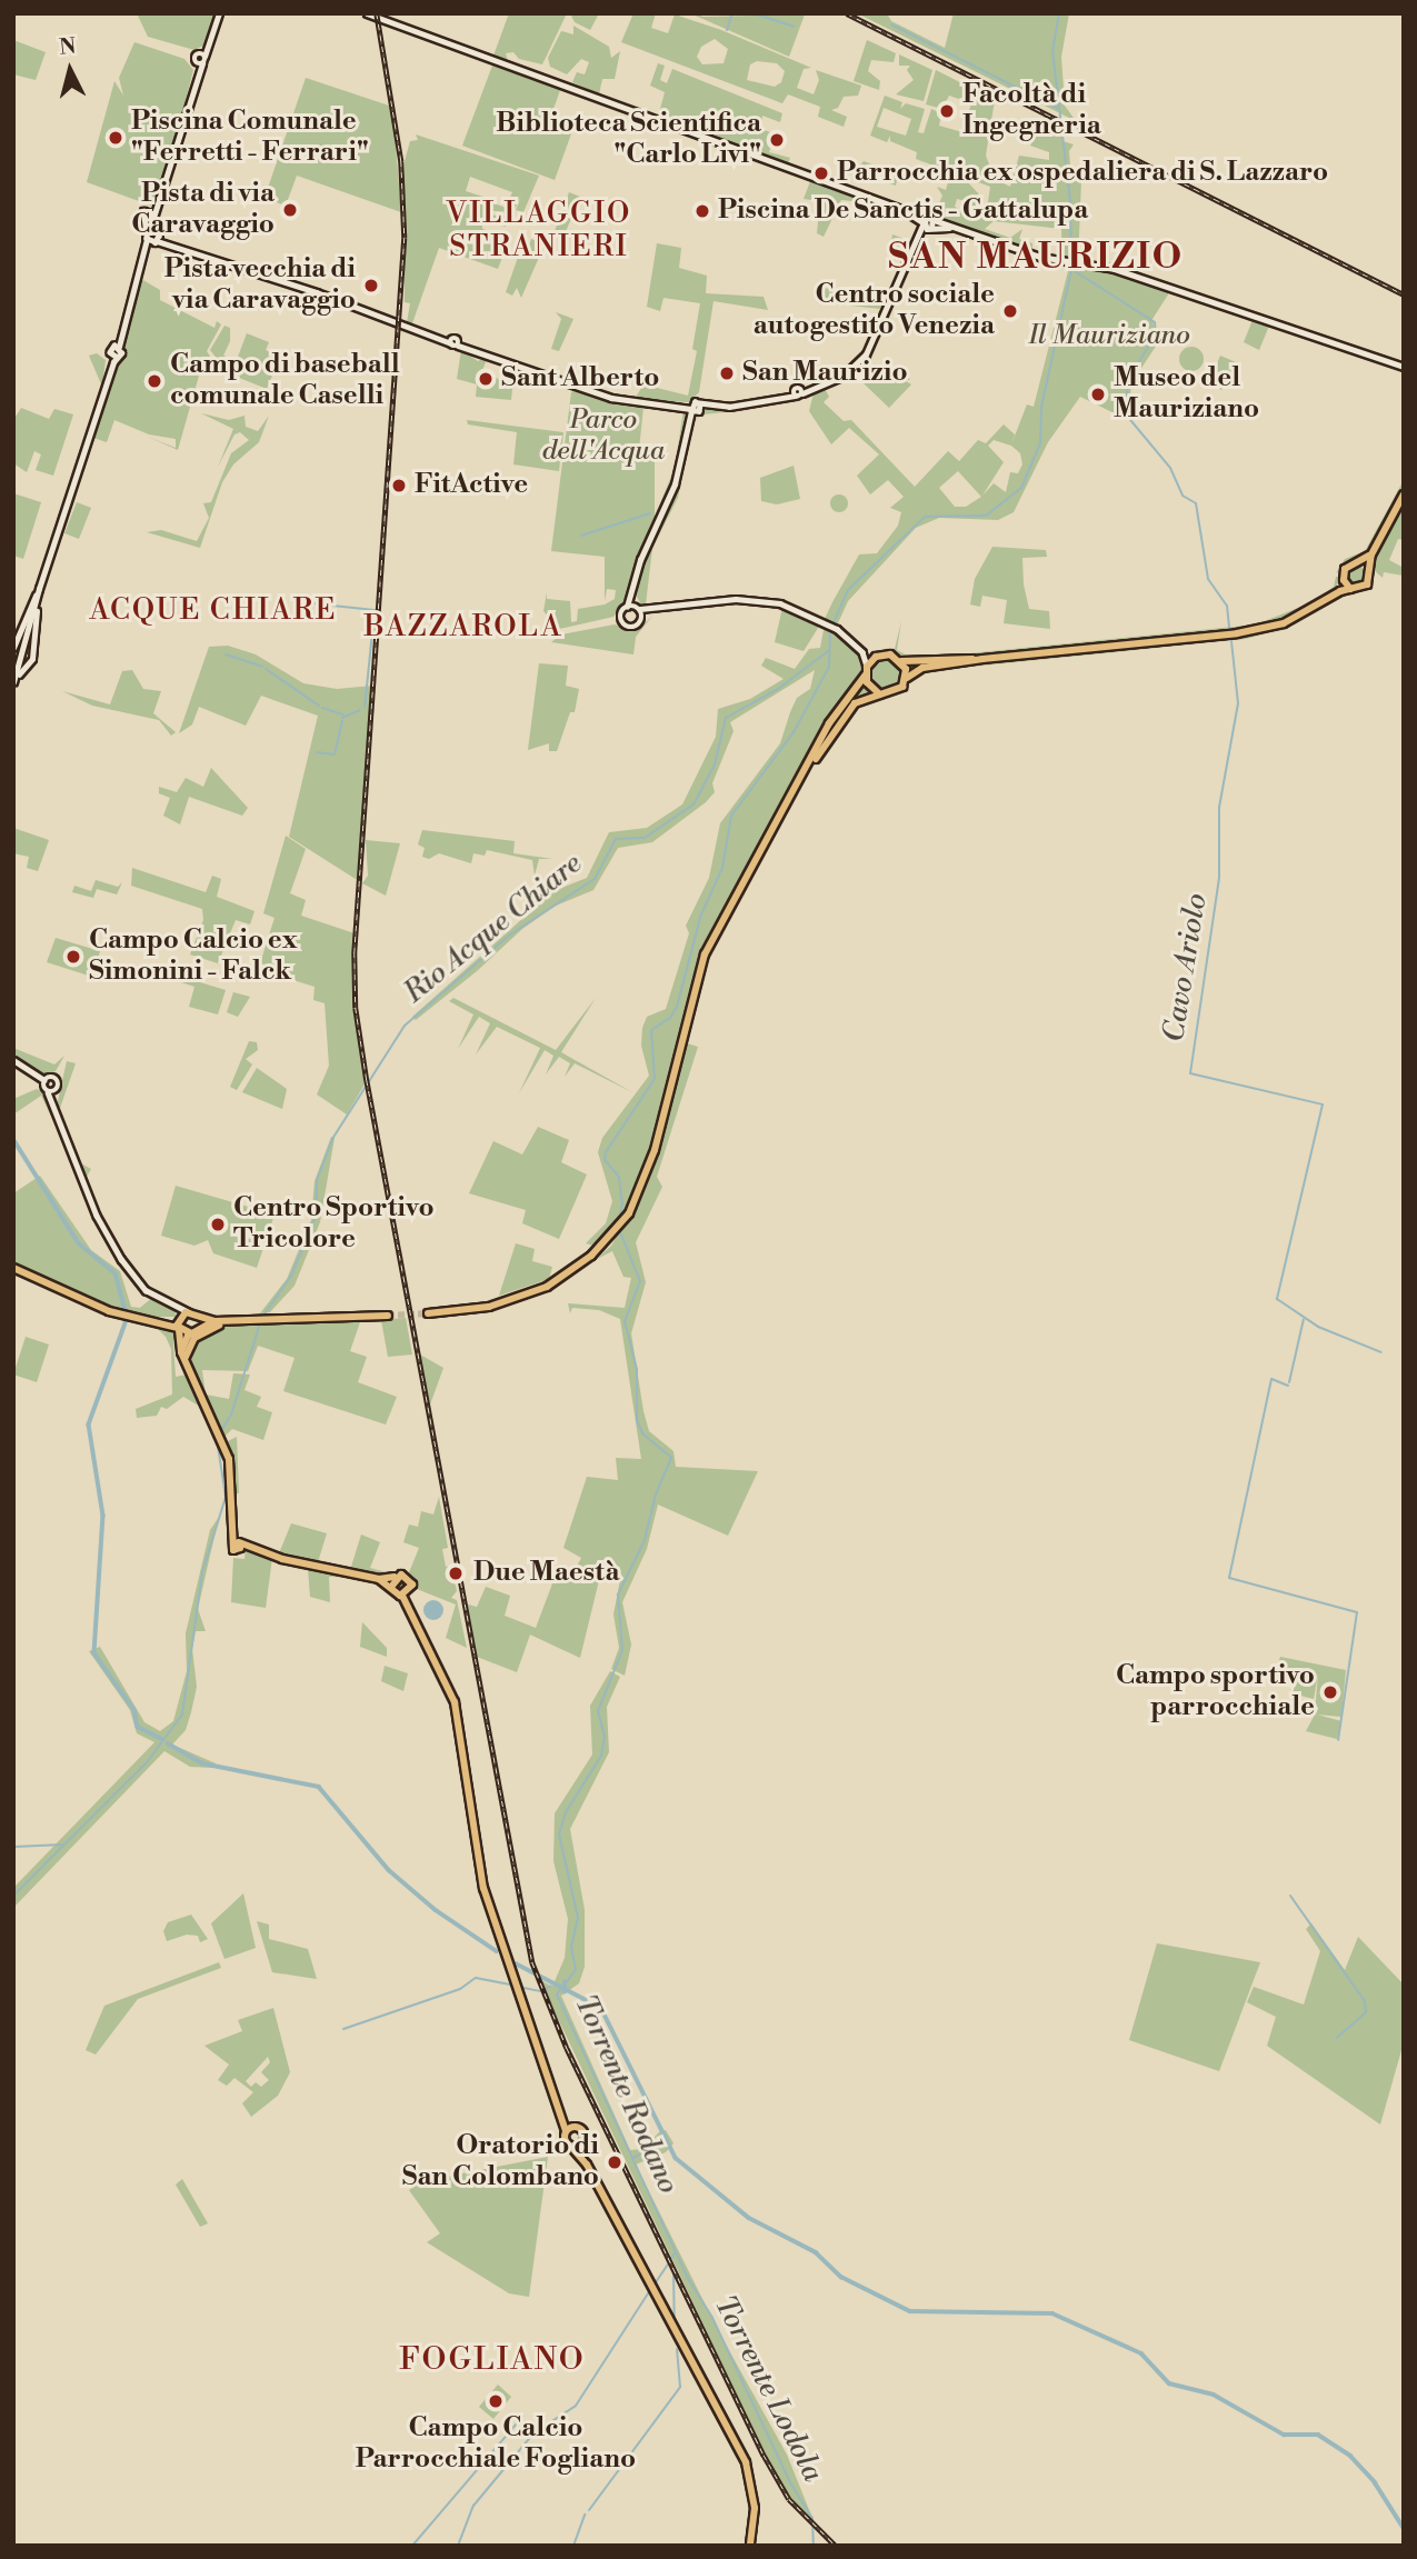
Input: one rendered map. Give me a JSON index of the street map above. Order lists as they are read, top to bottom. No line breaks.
{"districts":["VILLAGGIO STRANIERI","SAN MAURIZIO","ACQUE CHIARE","BAZZAROLA","FOGLIANO"],"water":["Rio Acque Chiare","Cavo Ariolo","Torrente Rodano","Torrente Lodola"],"parks":["Il Mauriziano","Parco dell'Acqua"],"places":["Facoltà di Ingegneria","Piscina Comunale \"Ferretti - Ferrari\"","Biblioteca Scientifica \"Carlo Livi\"","Parrocchia ex ospedaliera di S. Lazzaro","Pista di via Caravaggio","Piscina De Sanctis - Gattalupa","Pista vecchia di via Caravaggio","Centro sociale autogestito Venezia","San Maurizio","Sant Alberto","Campo di baseball comunale Caselli","Museo del Mauriziano","FitActive","Campo Calcio ex Simonini - Falck","Centro Sportivo Tricolore","Due Maestà","Campo sportivo parrocchiale","Oratorio di San Colombano","Campo Calcio Parrocchiale Fogliano"],"north":"top"}
